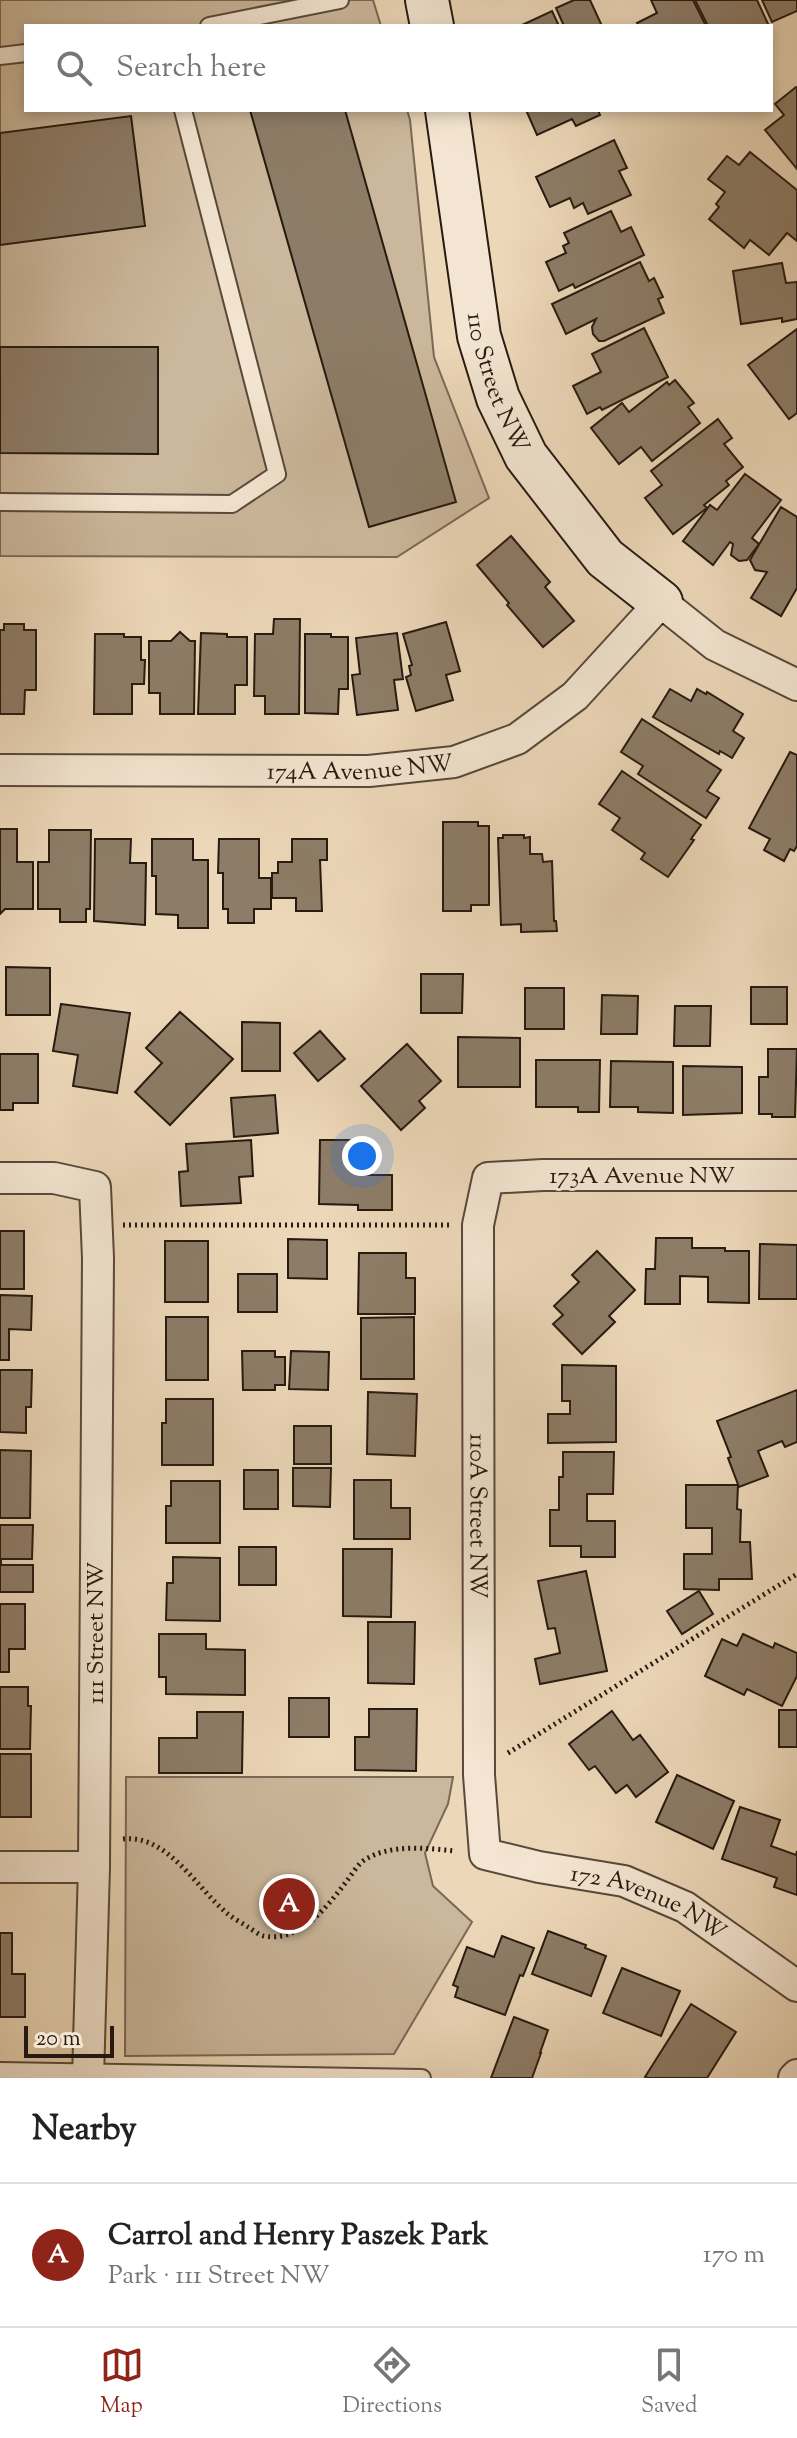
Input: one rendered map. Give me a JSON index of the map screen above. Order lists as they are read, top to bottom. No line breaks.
{"streets":{"street":["110 Street NW","174A Avenue NW","173A Avenue NW","110A Street NW","111 Street NW","172 Avenue NW"]},"crossings":[["110 Street NW","174A Avenue NW"],["173A Avenue NW","110A Street NW"],["110A Street NW","172 Avenue NW"]],"scale_bar":"20 m","page":{"search":"Search here","pins":"A","scale":"20 m","heading":"Nearby","list":[{"mark":"A","name":"Carrol and Henry Paszek Park","note":"Park · 111 Street NW","value":"170 m"}],"nav":["Map","Directions","Saved"]}}
